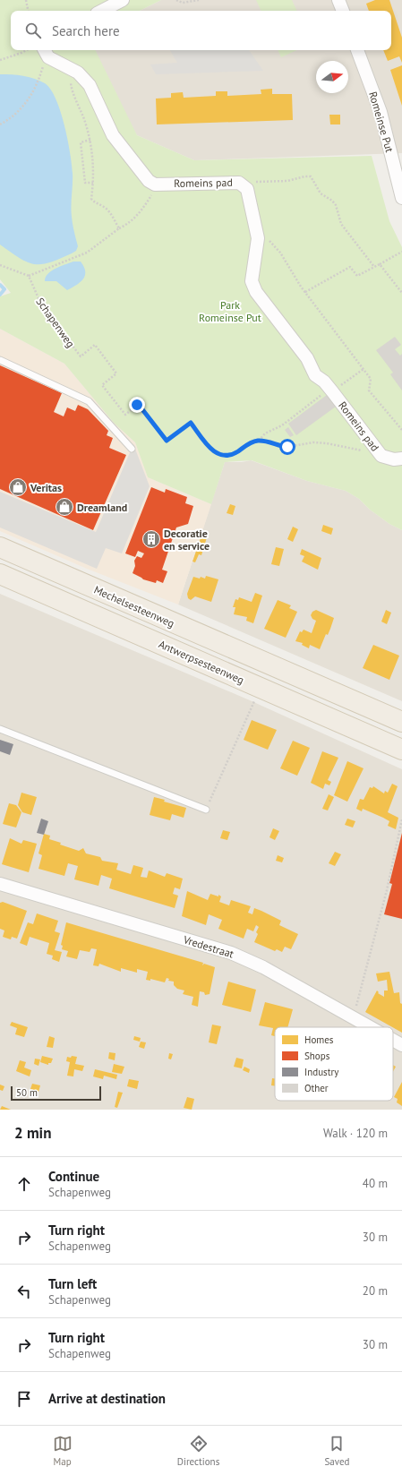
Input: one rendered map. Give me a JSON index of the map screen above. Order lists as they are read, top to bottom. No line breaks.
{"streets":{"main road":["Mechelsesteenweg","Antwerpsesteenweg"],"street":["Romeinse Put","Romeins pad","Vredestraat"],"path":["Schapenweg"]},"crossings":[["Mechelsesteenweg","Antwerpsesteenweg"]],"parks":["Park Romeinse Put"],"places":{"shop":["Veritas","Dreamland"],"building":["Decoratie en service"]},"legend":["Homes","Shops","Industry","Other"],"scale_bar":"50 m","north":"right","page":{"search":"Search here","scale":"50 m","heading":["2 min","Walk · 120 m"],"list":[["Continue","Schapenweg","40 m"],["Turn right","Schapenweg","30 m"],["Turn left","Schapenweg","20 m"],["Turn right","Schapenweg","30 m"],"Arrive at destination"],"nav":["Map","Directions","Saved"]}}
